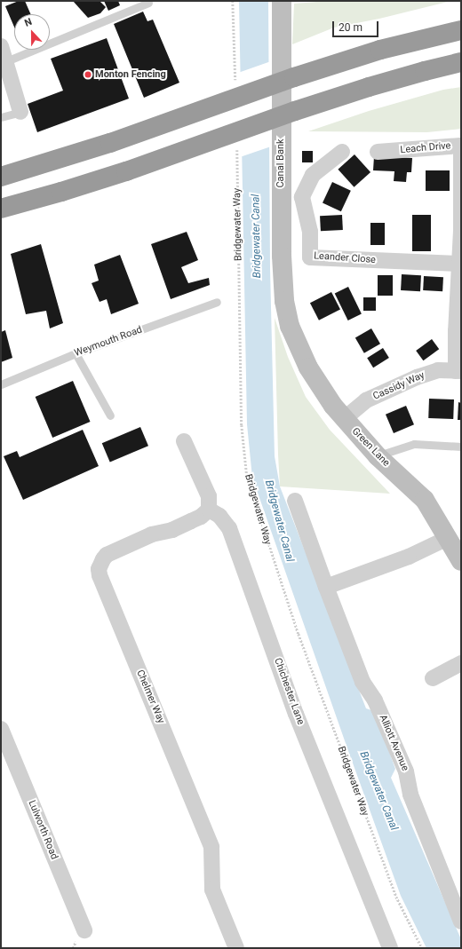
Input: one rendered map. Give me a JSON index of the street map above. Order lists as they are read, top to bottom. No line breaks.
{"streets":{"main road":["Canal Bank","Green Lane"],"street":["Leach Drive","Leander Close","Cassidy Way","Chichester Lane","Chelmer Way","Alliott Avenue","Lulworth Road"],"lane":["Weymouth Road"],"path":["Bridgewater Way"]},"crossings":[["Leach Drive","Leander Close"],["Leach Drive","Cassidy Way"],["Canal Bank","Green Lane"],["Cassidy Way","Green Lane"],["Chichester Lane","Chelmer Way"]],"water":["Bridgewater Canal"],"places":["Monton Fencing"],"scale_bar":"20 m","north":"top"}
